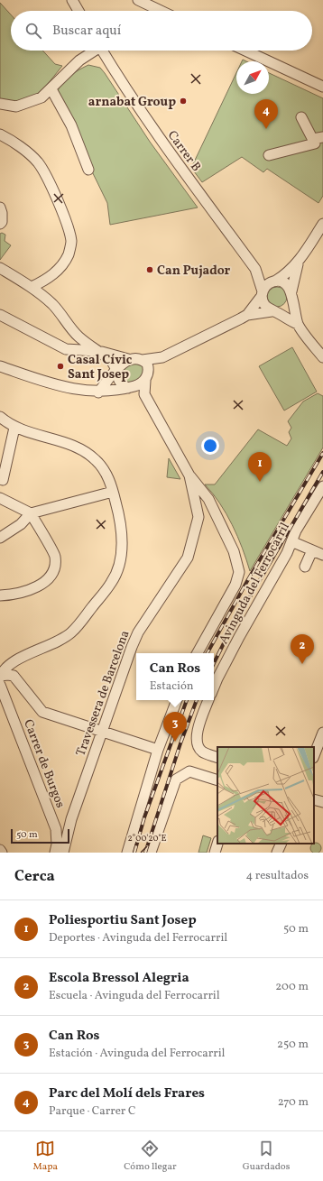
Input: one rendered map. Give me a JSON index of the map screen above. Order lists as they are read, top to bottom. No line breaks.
{"streets":{"street":["Carrer B","Avinguda del Ferrocarril","Travessera de Barcelona","Carrer de Burgos"]},"crossings":[["Avinguda del Ferrocarril","Travessera de Barcelona"]],"places":["arnabat Group","Can Pujador","Casal Cívic Sant Josep"],"scale_bar":"50 m","north":"top right","page":{"search":"Buscar aquí","pins":["4","1","2","3"],"popup":["Can Ros","Estación"],"scale":"50 m","heading":["Cerca","4 resultados"],"list":[{"mark":"1","name":"Poliesportiu Sant Josep","note":"Deportes · Avinguda del Ferrocarril","value":"50 m"},{"mark":"2","name":"Escola Bressol Alegria","note":"Escuela · Avinguda del Ferrocarril","value":"200 m"},{"mark":"3","name":"Can Ros","note":"Estación · Avinguda del Ferrocarril","value":"250 m"},{"mark":"4","name":"Parc del Molí dels Frares","note":"Parque · Carrer C","value":"270 m"}],"nav":["Mapa","Cómo llegar","Guardados"]},"coordinates":["2°00'20\"E"]}
